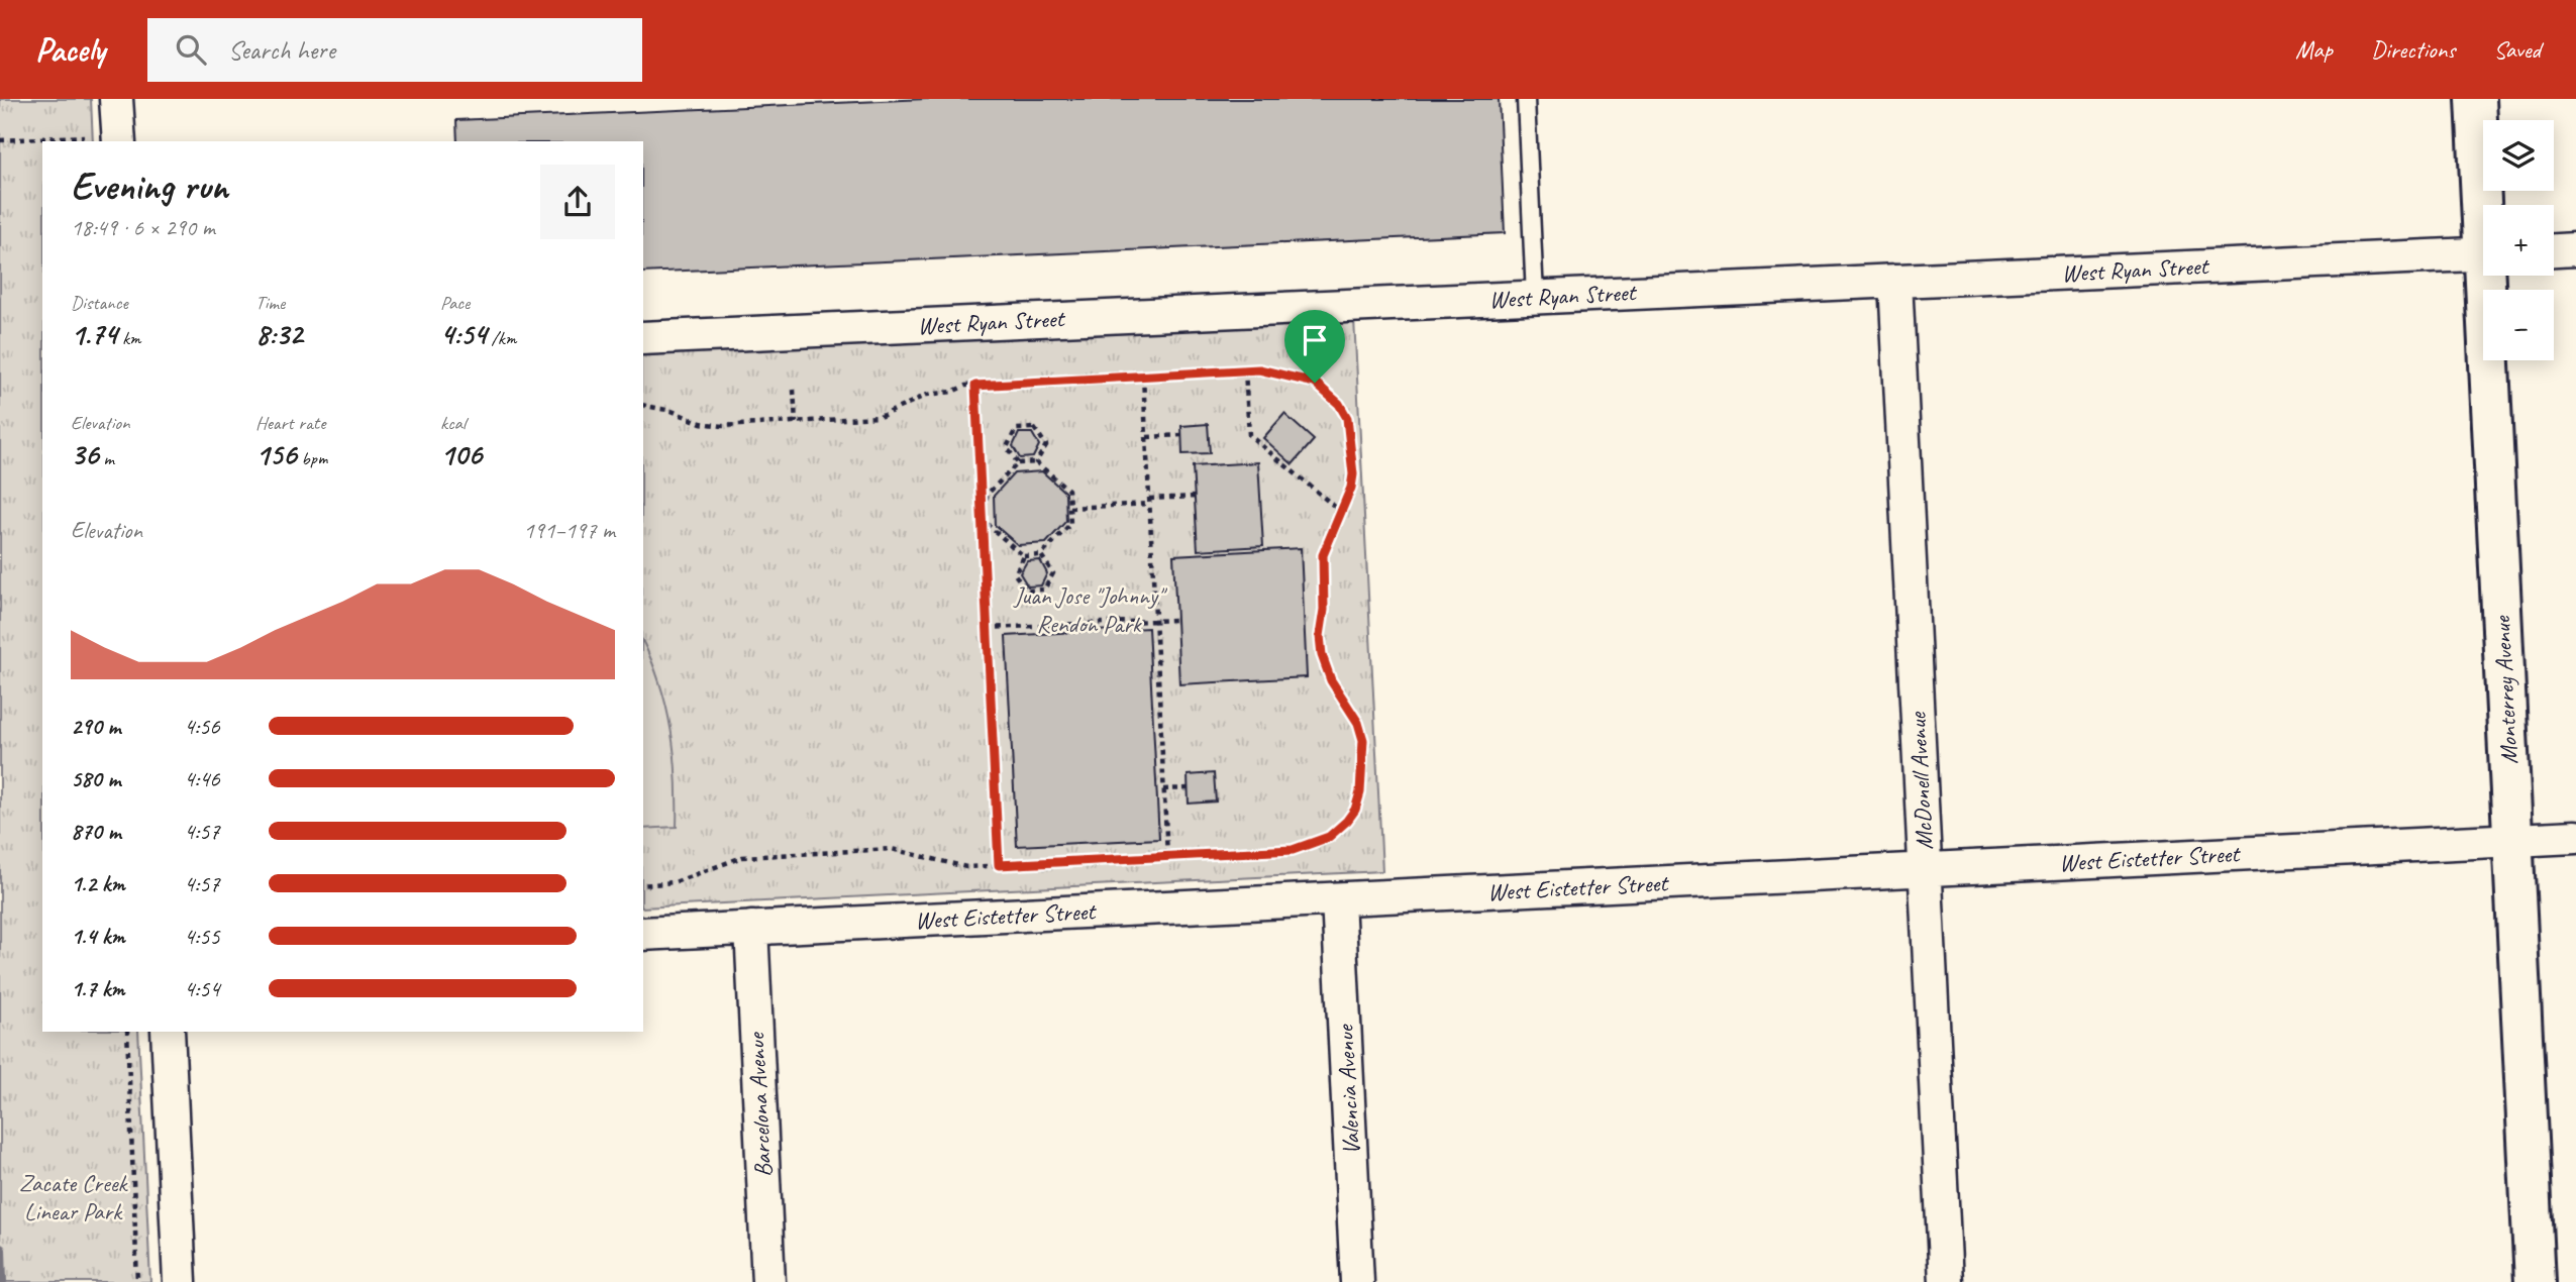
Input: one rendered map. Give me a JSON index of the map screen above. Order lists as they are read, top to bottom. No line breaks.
{"streets":{"street":["West Ryan Street","Monterrey Avenue","McDonell Avenue","West Eistetter Street","Valencia Avenue","Barcelona Avenue"]},"crossings":[["West Ryan Street","McDonell Avenue"],["Monterrey Avenue","West Eistetter Street"],["McDonell Avenue","West Eistetter Street"],["West Eistetter Street","Valencia Avenue"],["West Eistetter Street","Barcelona Avenue"]],"parks":["Juan Jose \"Johnny\" Rendon Park","Zacate Creek Linear Park"],"page":{"header":"Pacely","search":"Search here","nav":["Map","Directions","Saved"],"map_buttons":["+","−"],"heading":["Evening run","18:49 · 6 × 290 m"],"stats":[["Distance","1.74 km"],["Time","8:32"],["Pace","4:54 /km"],["Elevation","36 m"],["Heart rate","156 bpm"],["kcal","106"]],"chart":["Elevation","191–197 m"],"list":[{"name":"290 m","note":"4:56"},{"name":"580 m","note":"4:46"},{"name":"870 m","note":"4:57"},{"name":"1.2 km","note":"4:57"},{"name":"1.4 km","note":"4:55"},{"name":"1.7 km","note":"4:54"}]}}
